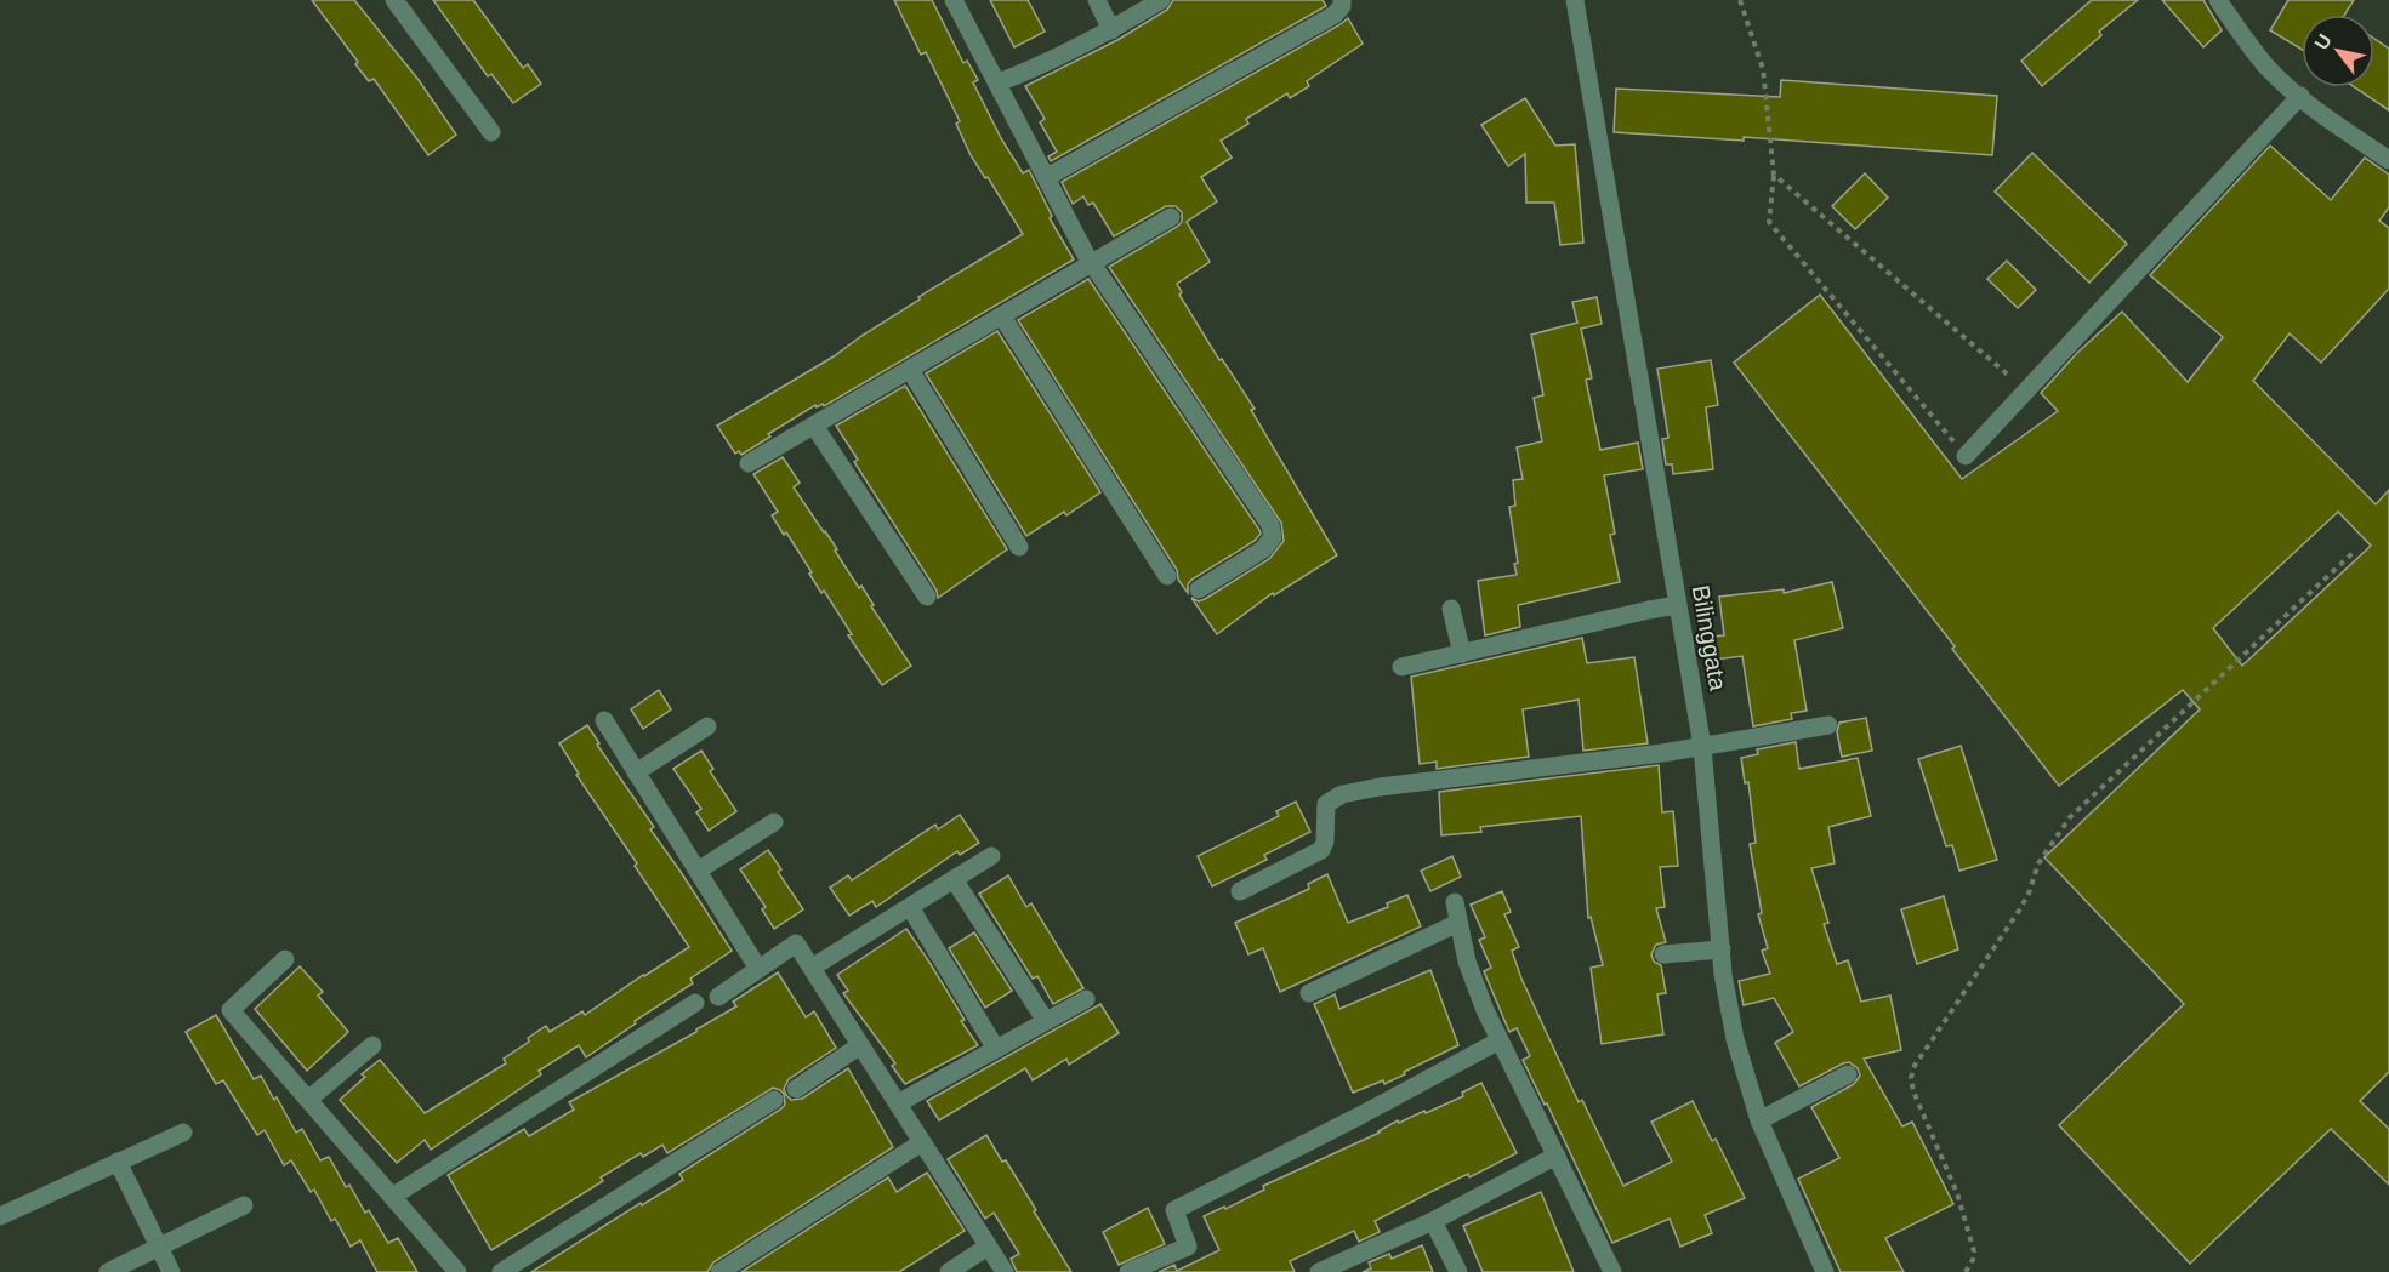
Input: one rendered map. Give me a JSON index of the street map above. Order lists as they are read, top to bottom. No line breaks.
{"streets":{"street":["Bilinggata"]},"north":"top left"}
